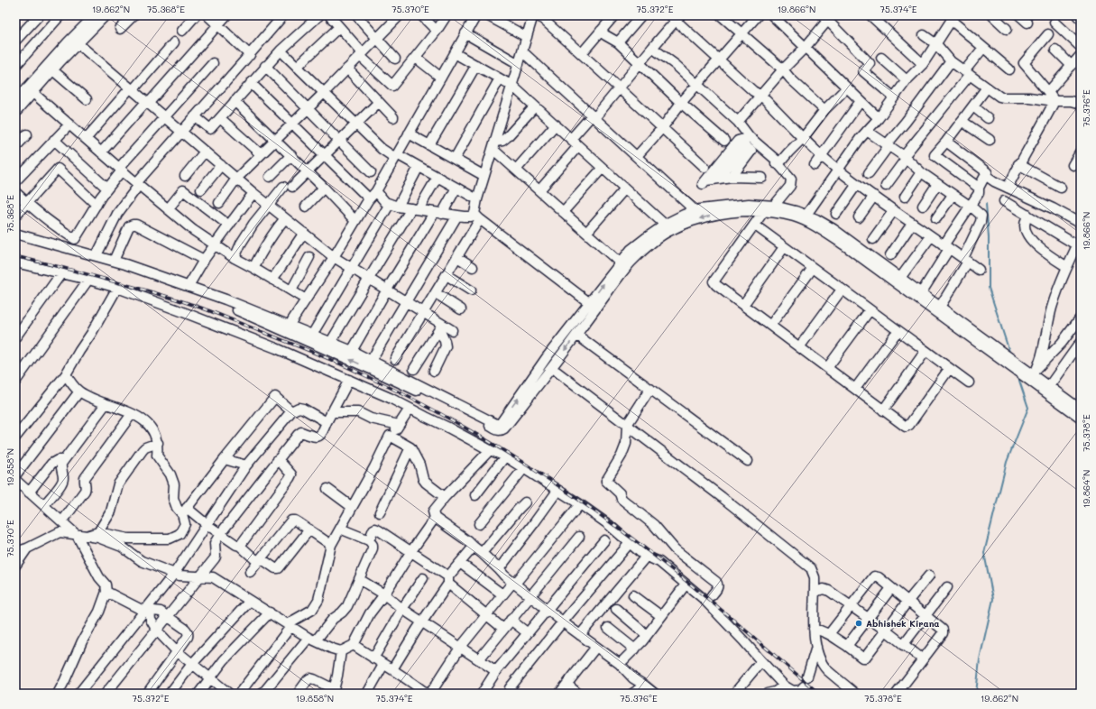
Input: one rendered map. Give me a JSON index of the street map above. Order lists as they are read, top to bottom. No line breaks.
{"places":["Abhishek Kirana"],"coordinates":["19.862°N","75.368°E","75.370°E","75.372°E","19.866°N","75.374°E","75.376°E","75.378°E","19.858°N","19.864°N"]}
